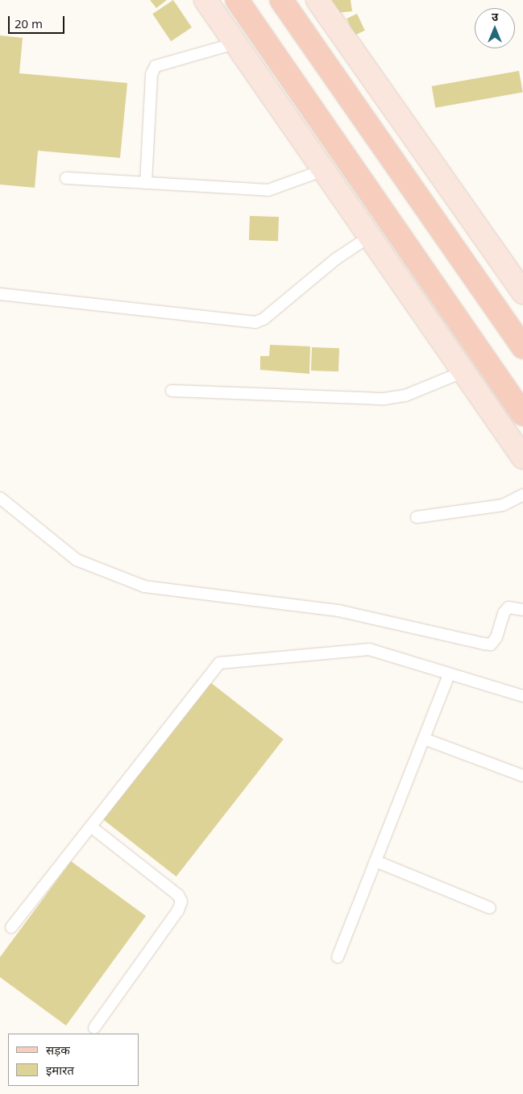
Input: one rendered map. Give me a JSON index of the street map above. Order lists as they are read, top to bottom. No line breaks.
{"legend":["सड़क","इमारत"],"scale_bar":"20 m","north":"top"}
